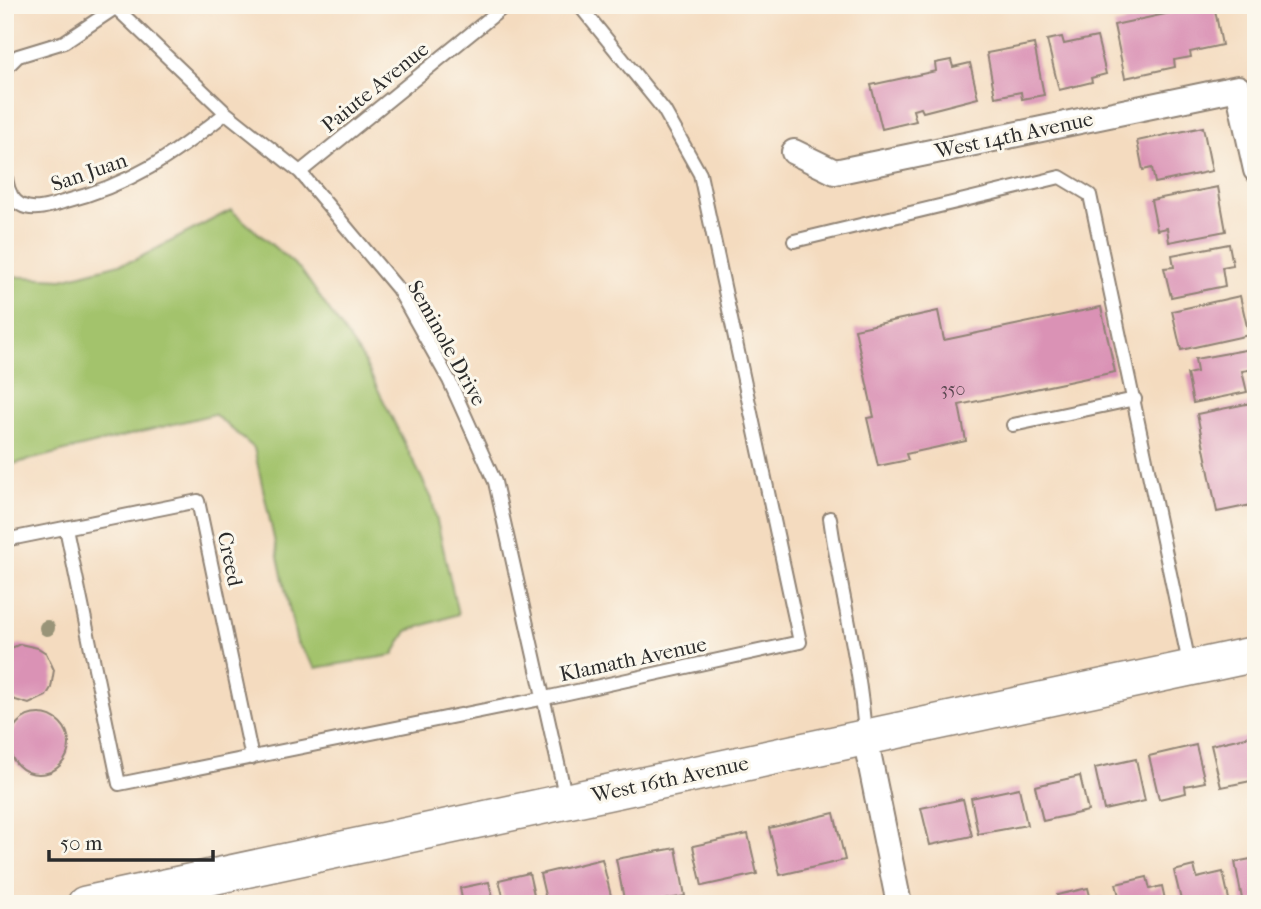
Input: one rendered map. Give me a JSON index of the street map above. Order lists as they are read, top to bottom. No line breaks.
{"streets":{"street":["West 14th Avenue","West 16th Avenue"],"lane":["Paiute Avenue","San Juan","Seminole Drive","Creed","Klamath Avenue"]},"crossings":[["Paiute Avenue","Seminole Drive"],["San Juan","Seminole Drive"],["Seminole Drive","Klamath Avenue"],["Seminole Drive","West 16th Avenue"],["Creed","Klamath Avenue"]],"house_numbers":["350"],"scale_bar":"50 m"}
